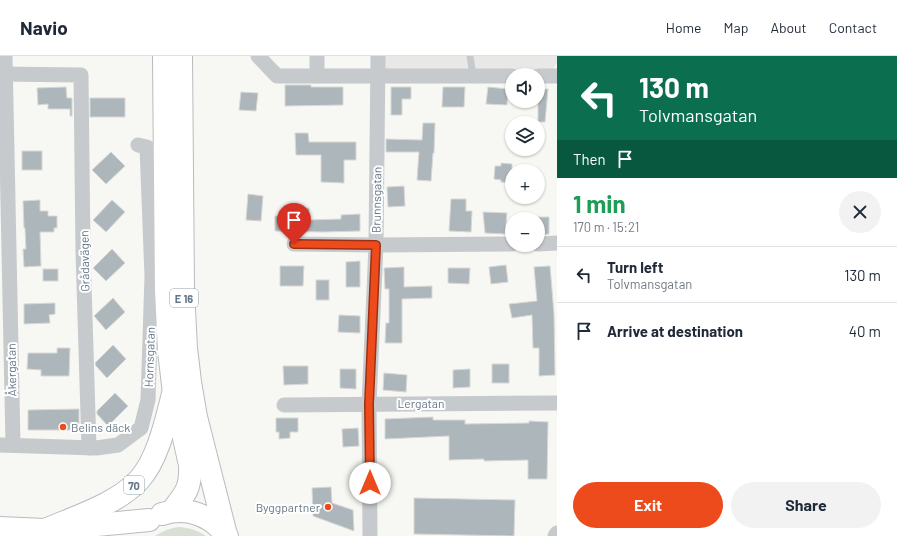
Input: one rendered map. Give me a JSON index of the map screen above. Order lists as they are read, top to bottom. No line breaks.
{"streets":{"highway":["E 16","70"],"street":["Brunnsgatan","Grådavägen","Hornsgatan","Åkergatan","Lergatan"]},"crossings":[["Brunnsgatan","Lergatan"],["Grådavägen","Hornsgatan"],["Grådavägen","Åkergatan"],["E 16","70"],["Hornsgatan","Åkergatan"]],"places":["Belins däck","Byggpartner"],"page":{"header":"Navio","nav":["Home","Map","About","Contact"],"turn":["130 m","Tolvmansgatan"],"map_buttons":["+","−"],"then":"Then","heading":["1 min","170 m · 15:21"],"list":[{"name":"Turn left","note":"Tolvmansgatan","value":"130 m"},{"name":"Arrive at destination","value":"40 m"}],"buttons":["Exit","Share"]}}
